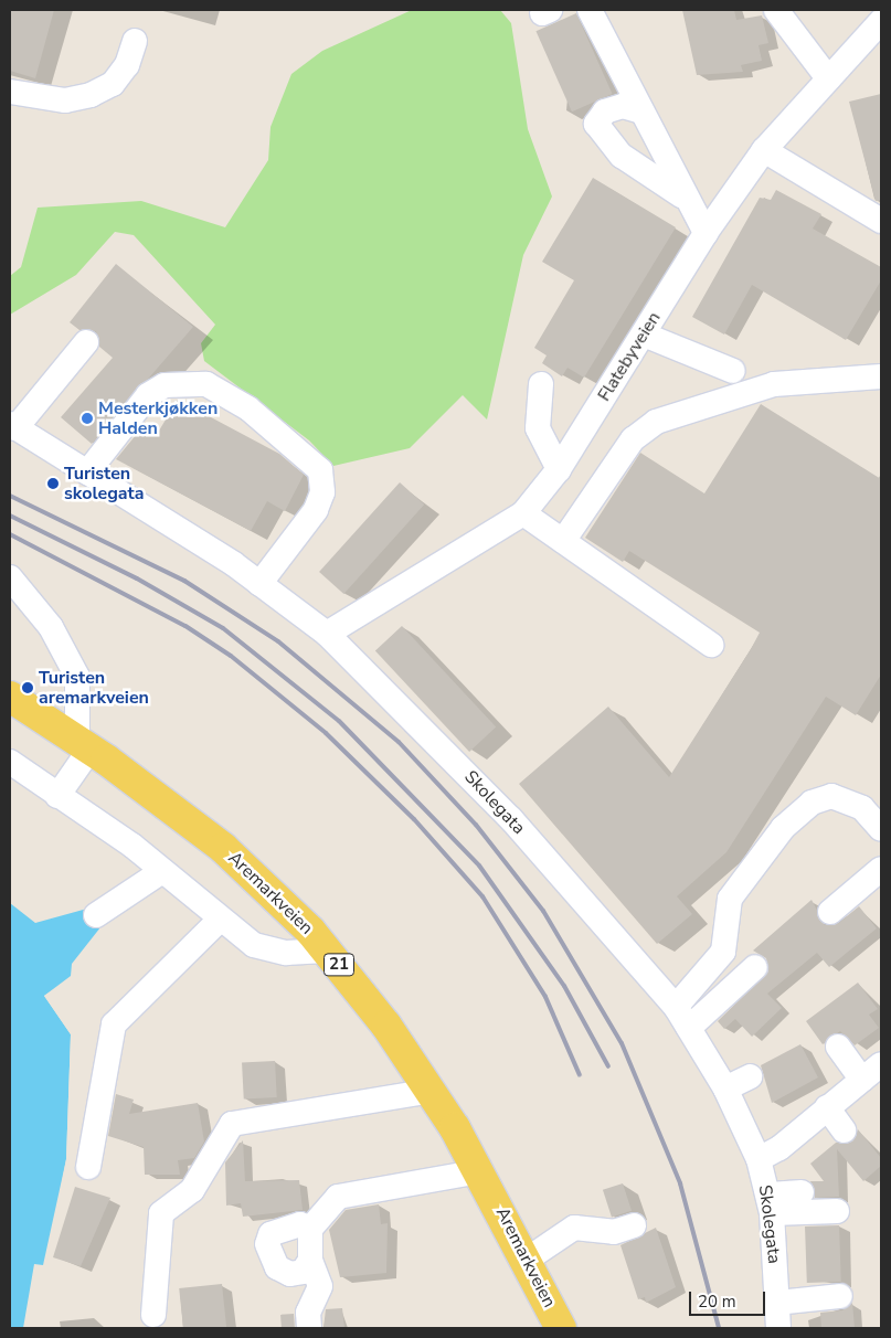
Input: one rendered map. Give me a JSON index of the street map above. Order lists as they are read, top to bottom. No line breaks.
{"streets":{"main road":["Aremarkveien","21"],"street":["Flatebyveien","Skolegata"]},"crossings":[["Flatebyveien","Skolegata"]],"places":["Mesterkjøkken Halden","Turisten skolegata","Turisten aremarkveien"],"scale_bar":"20 m"}
